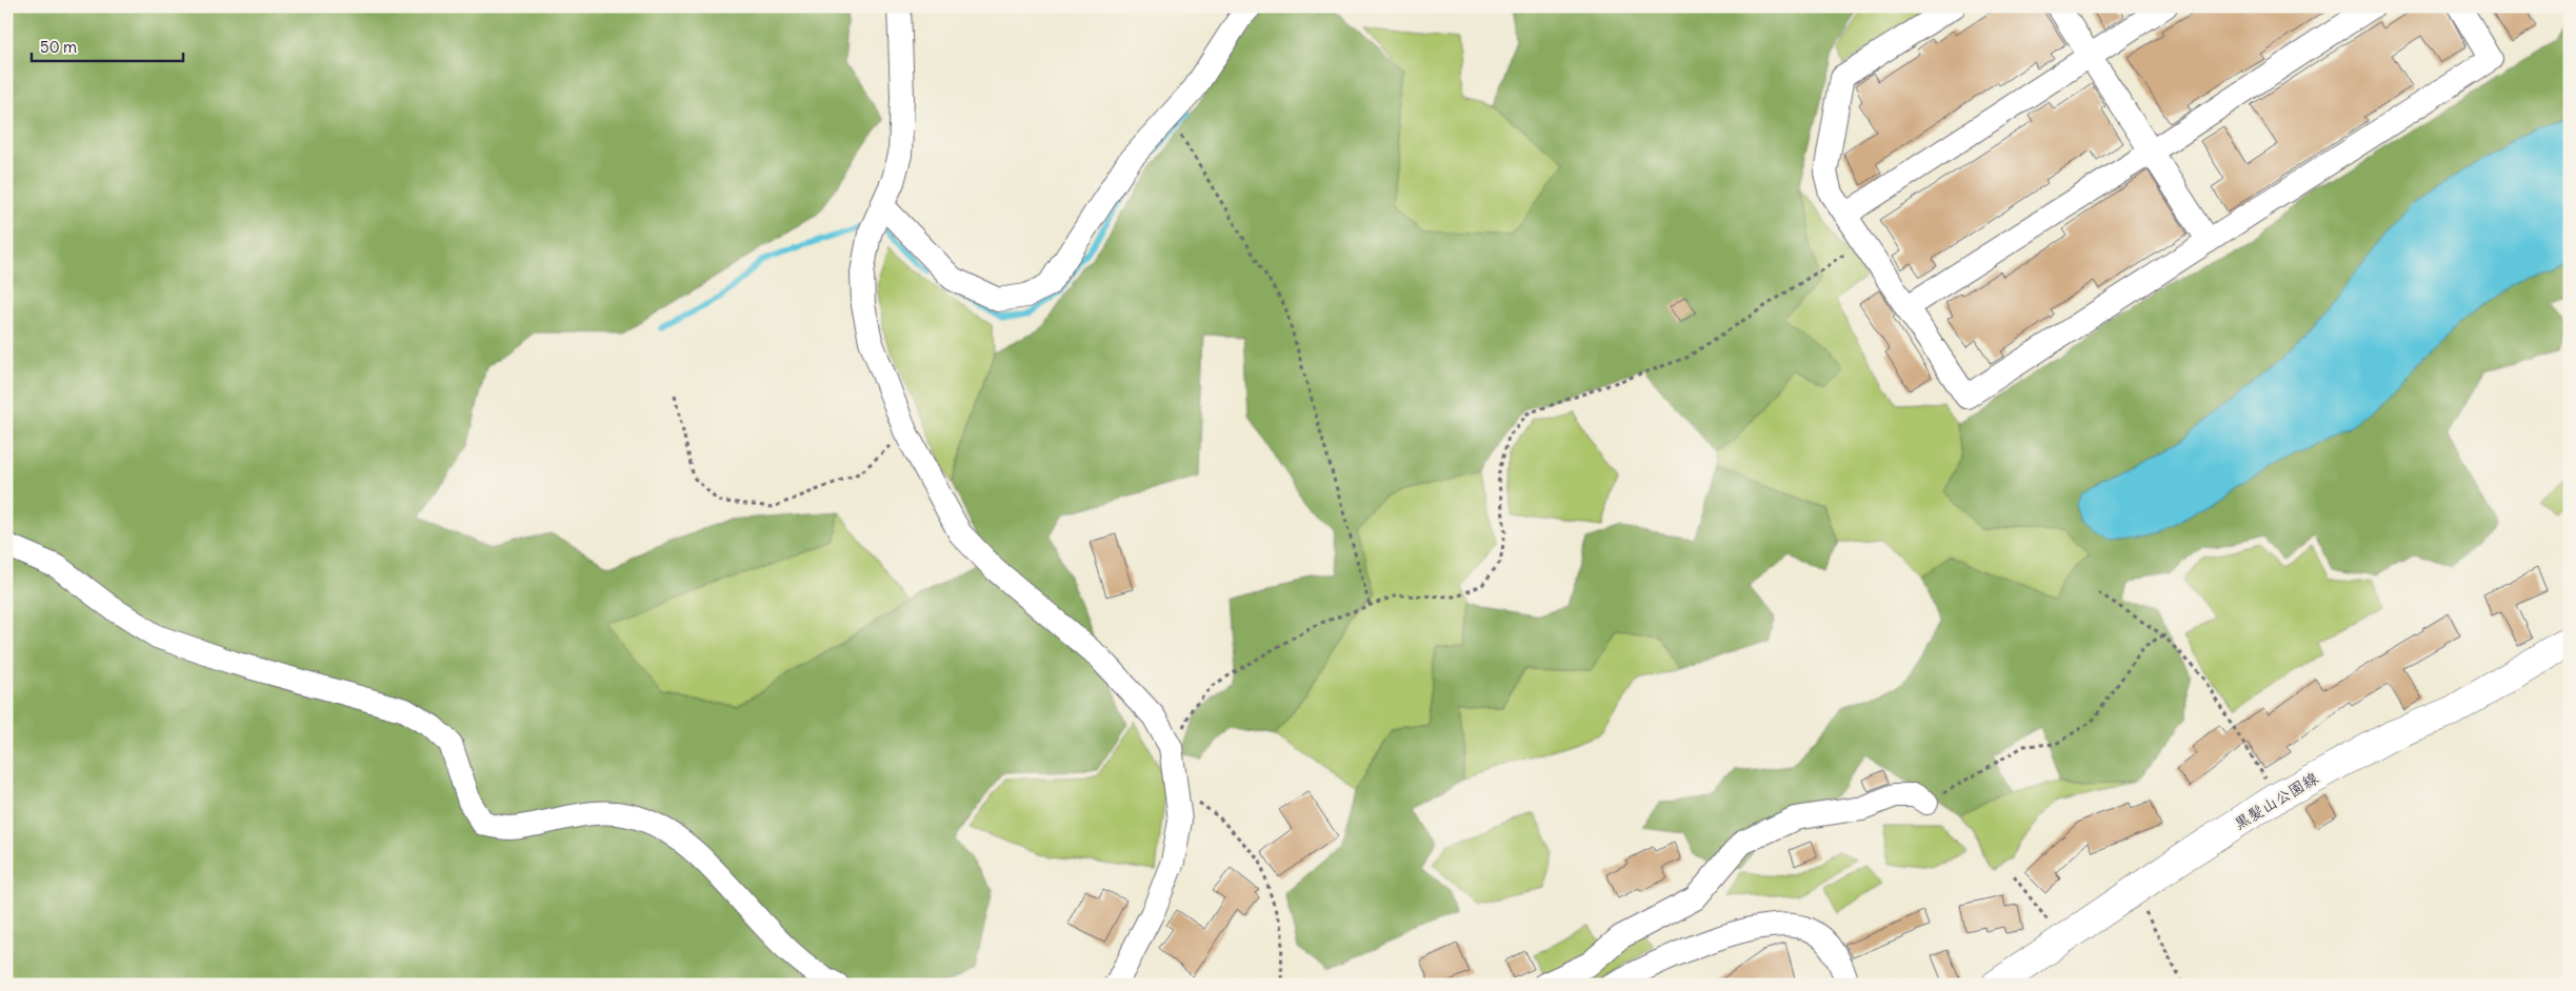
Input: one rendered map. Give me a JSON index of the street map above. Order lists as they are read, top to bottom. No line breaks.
{"streets":{"main road":["黒髪山公園線"]},"scale_bar":"50 m"}
